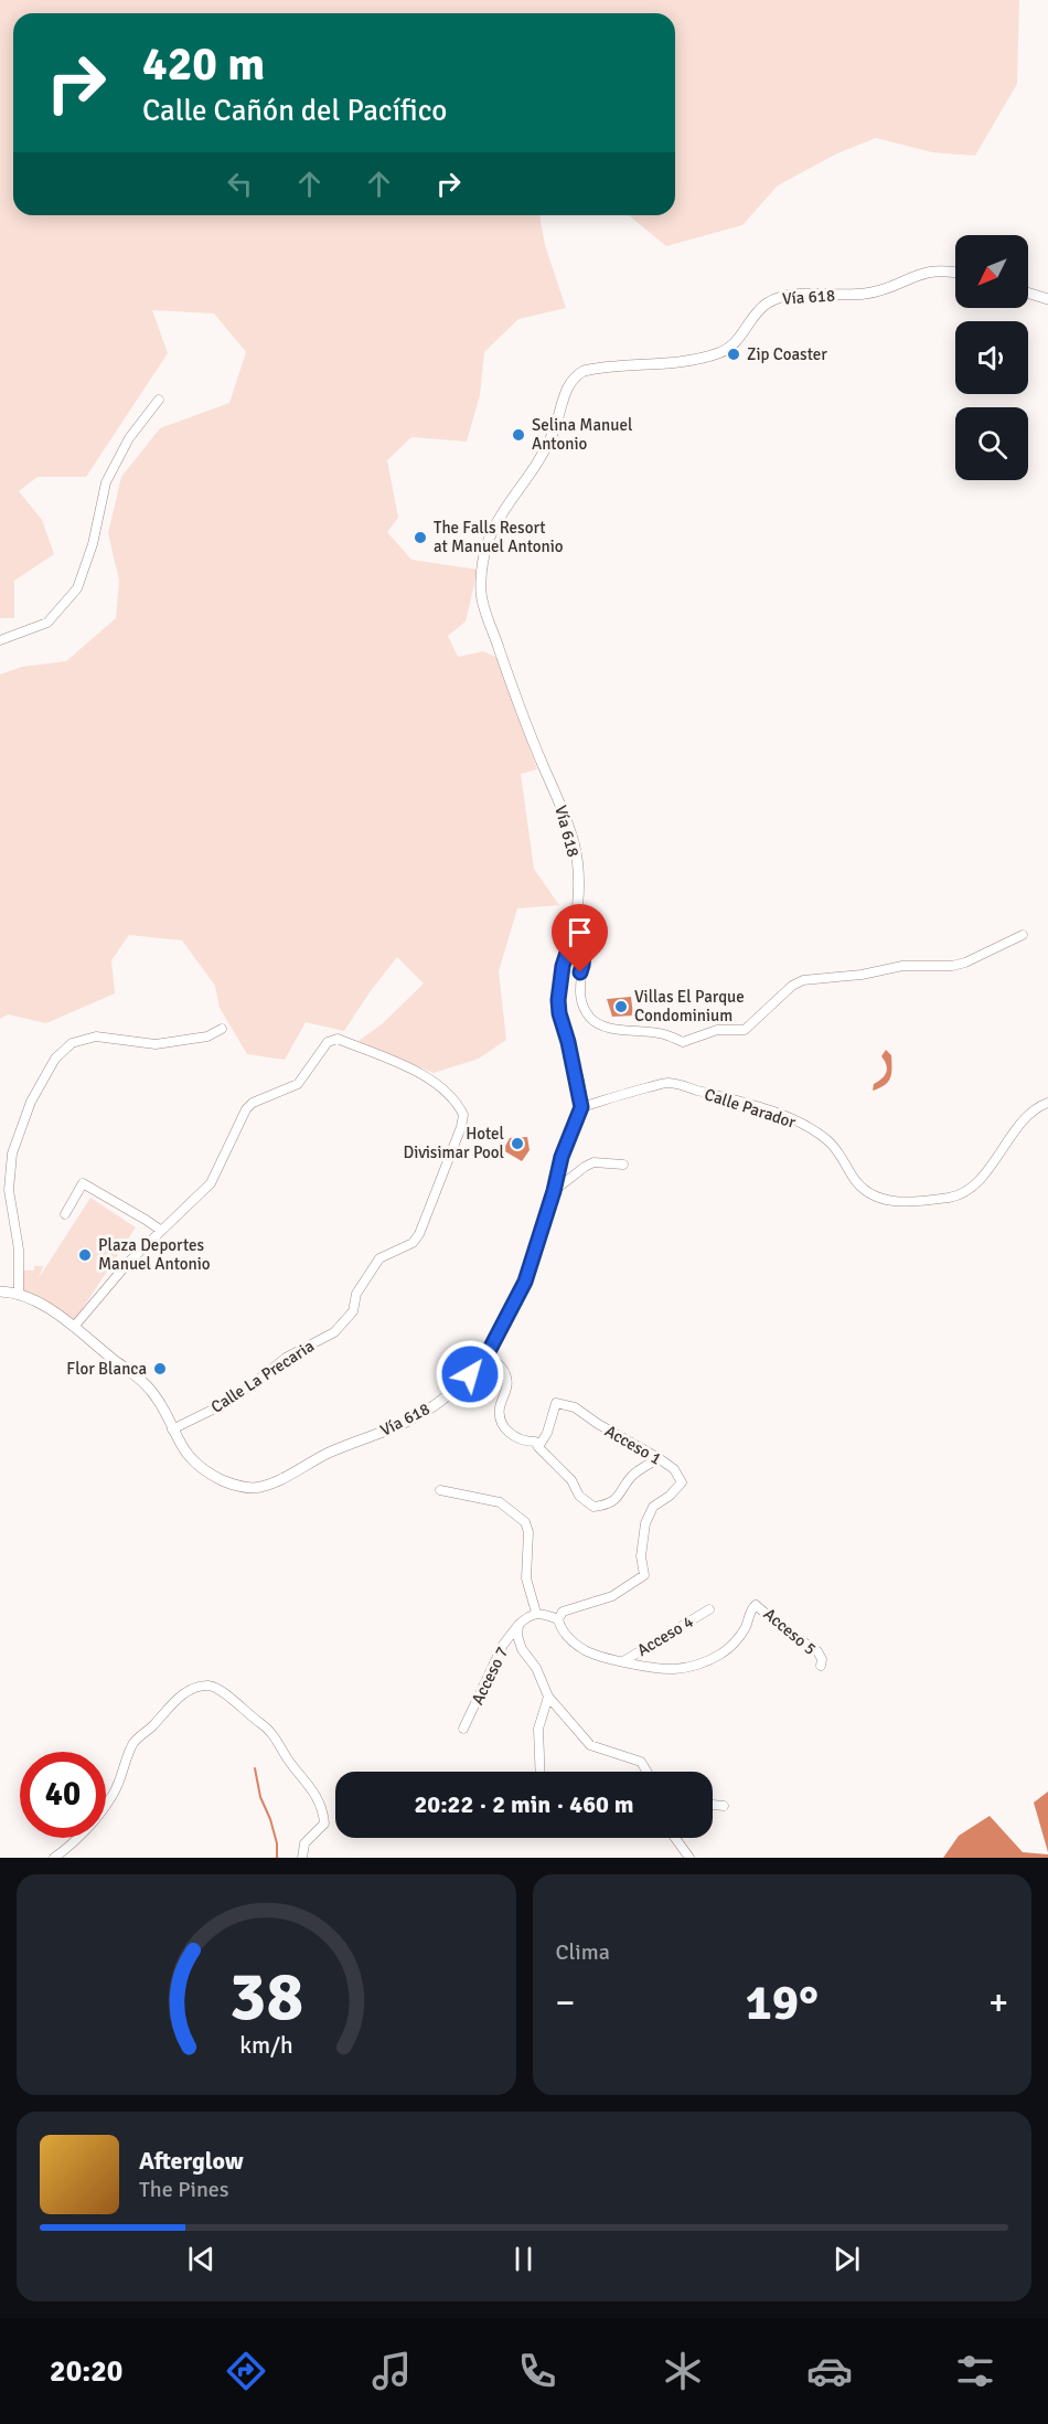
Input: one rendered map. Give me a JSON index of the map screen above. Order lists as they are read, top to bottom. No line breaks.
{"streets":{"street":["Vía 618","Calle Parador","Calle La Precaria","Acceso 1","Acceso 5","Acceso 4","Acceso 7"]},"crossings":[["Vía 618","Calle Parador"],["Vía 618","Calle La Precaria"],["Acceso 1","Acceso 4"],["Acceso 5","Acceso 4"]],"places":["Zip Coaster","Selina Manuel Antonio","The Falls Resort at Manuel Antonio","Villas El Parque Condominium","Hotel Divisimar Pool","Plaza Deportes Manuel Antonio","Flor Blanca"],"north":"bottom left","page":{"turn":["420 m","Calle Cañón del Pacífico"],"limit":"40","trip":"20:22 · 2 min · 460 m","tile":"Clima","heat":["−","19°","+"],"song":["Afterglow","The Pines"],"tabs":"20:20","gauge":["38","km/h"]}}
